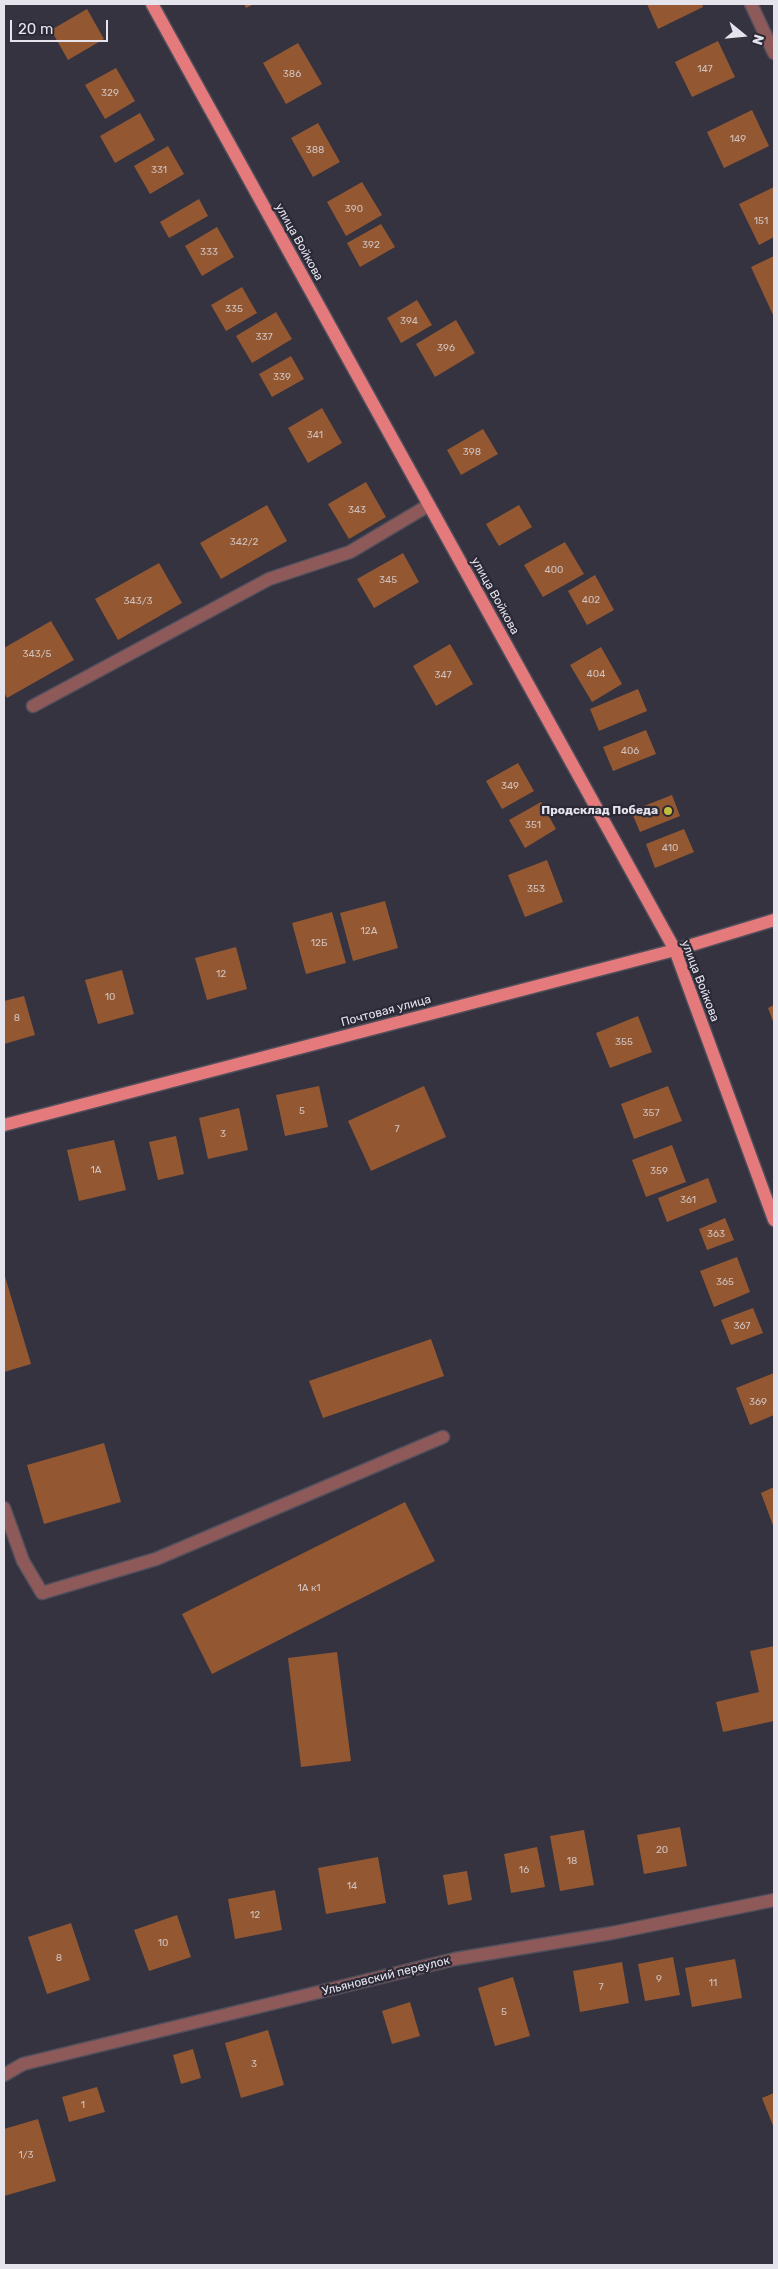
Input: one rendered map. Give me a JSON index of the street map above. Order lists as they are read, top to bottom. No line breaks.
{"streets":{"main road":["улица Войкова","Почтовая улица"],"street":["Ульяновский переулок"]},"crossings":[["улица Войкова","Почтовая улица"]],"places":["Продсклад Победа"],"house_numbers":["147","386","329","149","388","331","390","151","392","333","335","394","337","396","339","341","398","343","342/2","400","345","402","343/3","343/5","404","347","406","349","351","410","353","12А","12Б","12","10","8","355","5","357","7","3","1А","359","361","363","365","367","369","1А к1","20","18","16","14","12","10","8","9","11","7","5","3","1","1/3"],"scale_bar":"20 m","north":"right"}
